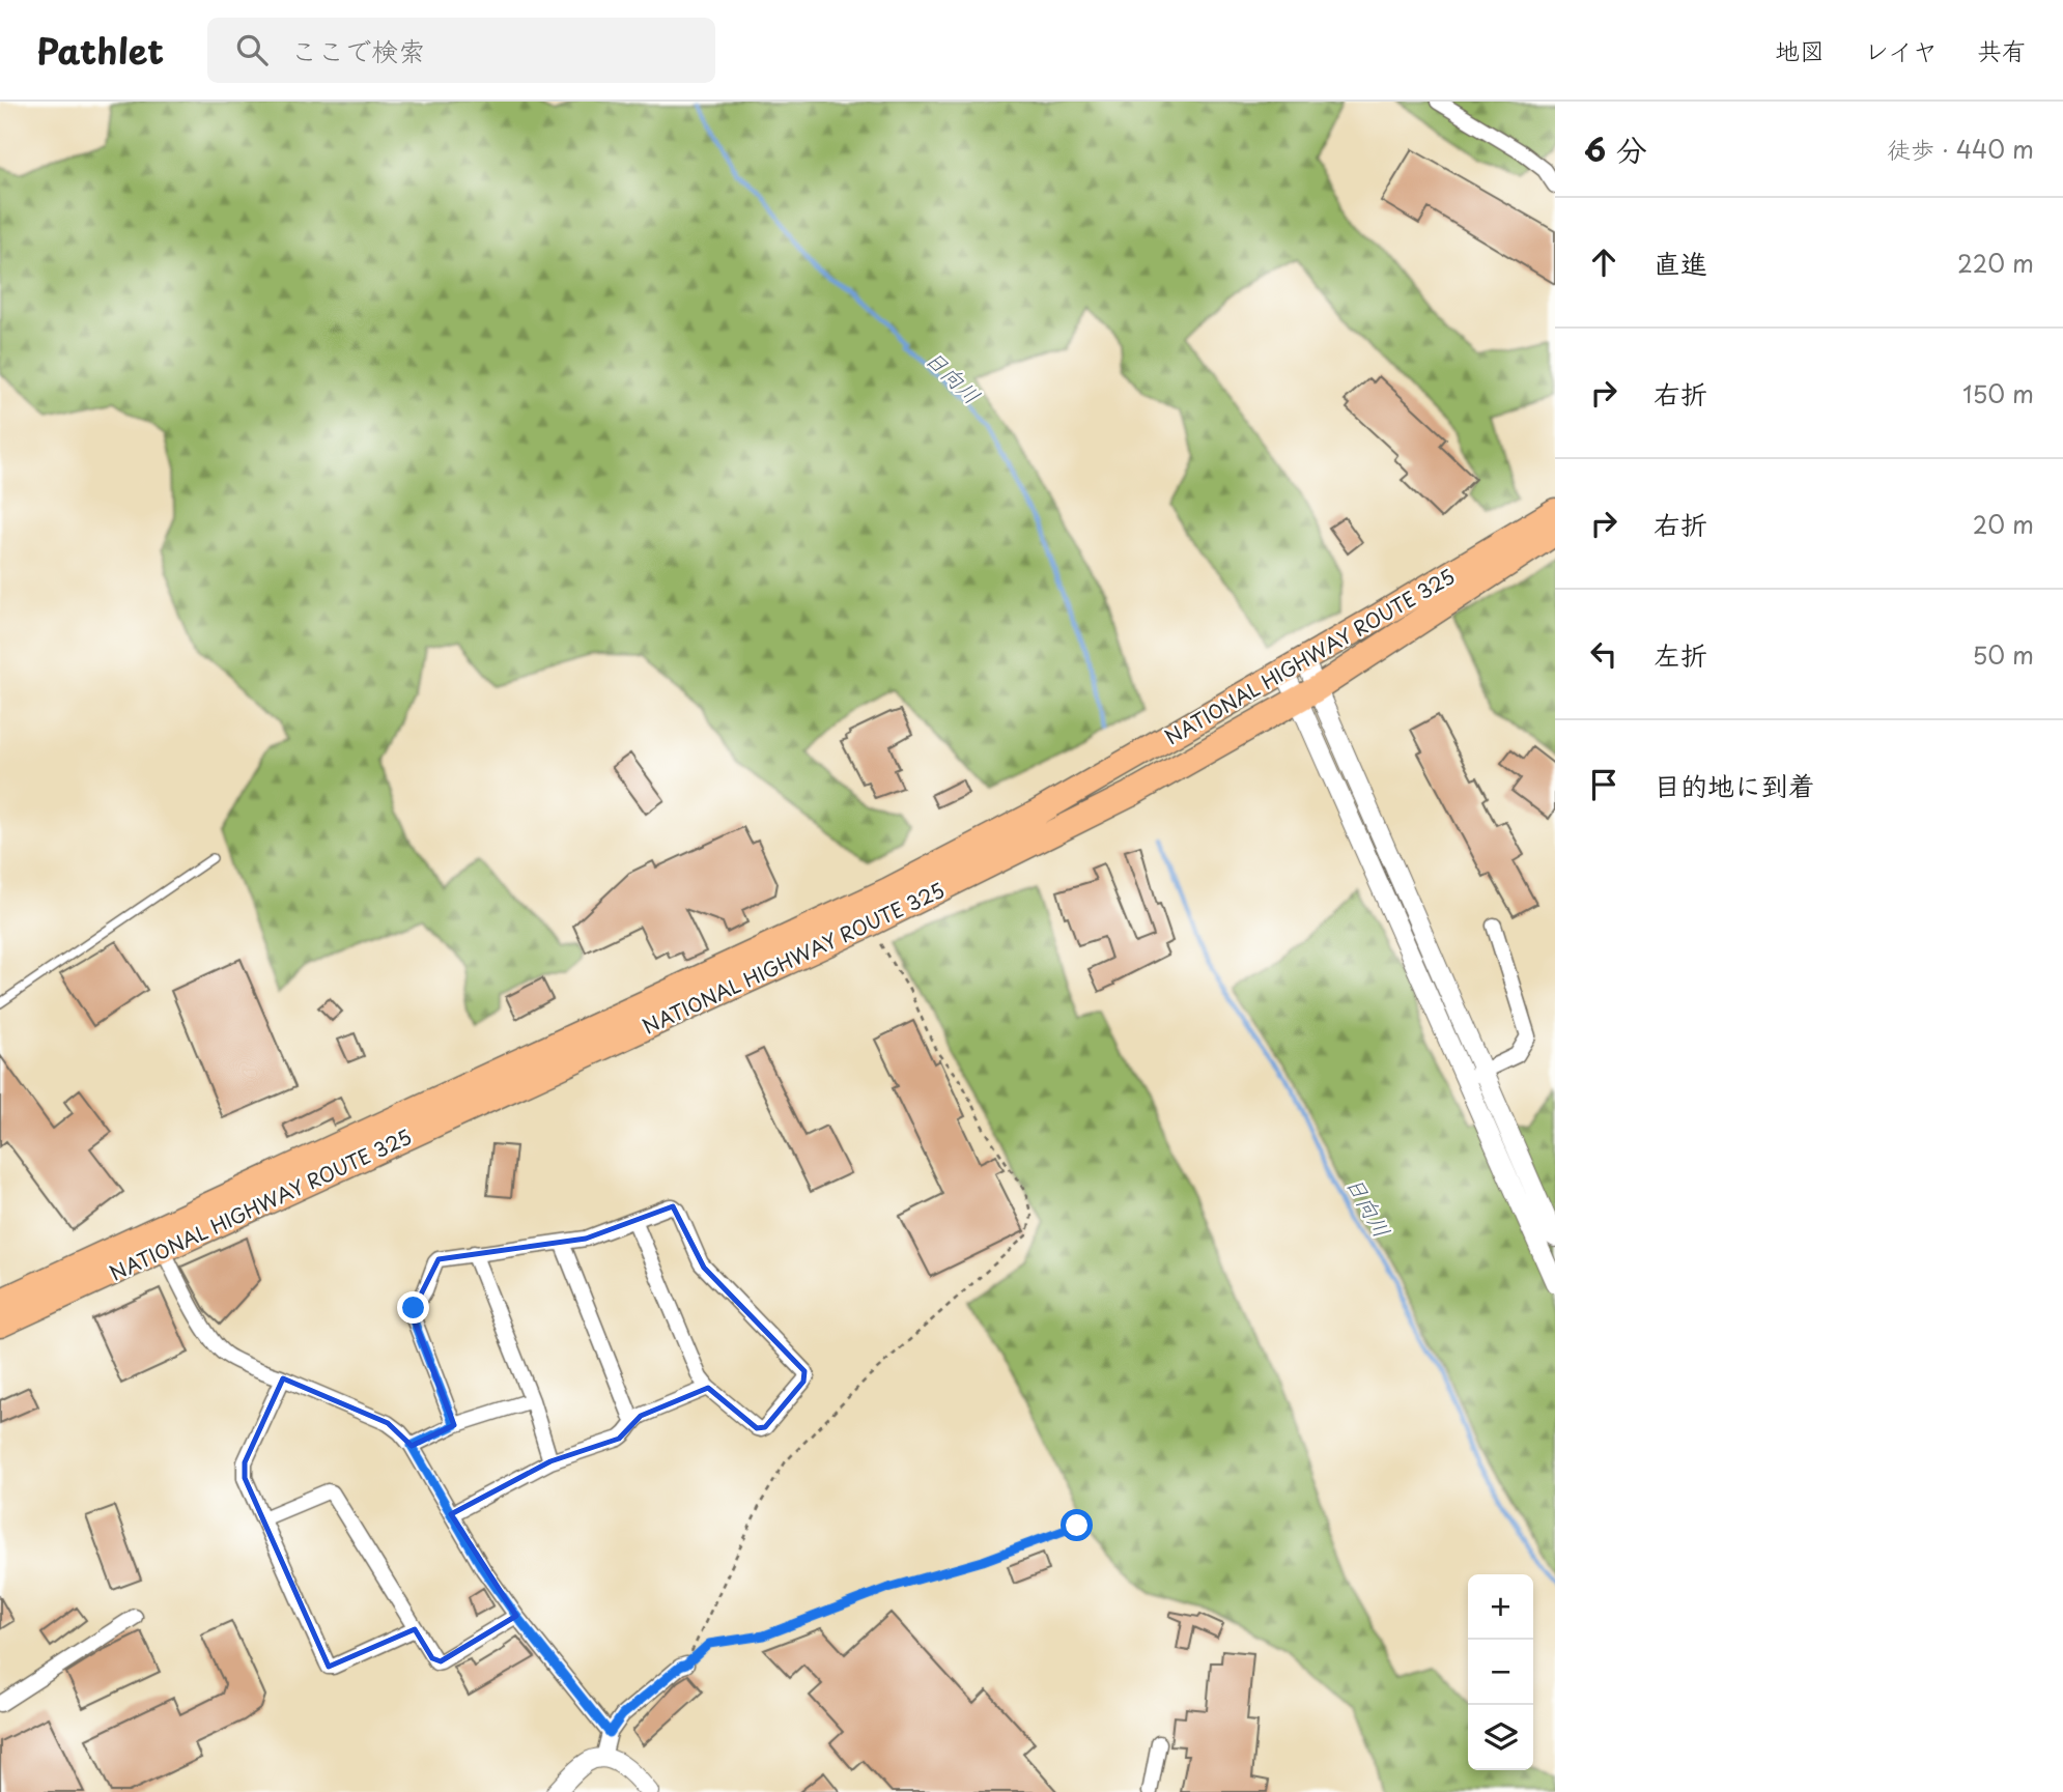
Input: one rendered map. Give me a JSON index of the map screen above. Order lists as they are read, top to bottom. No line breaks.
{"streets":{"highway":["NATIONAL HIGHWAY ROUTE 325"]},"water":["日向川"],"page":{"header":"Pathlet","search":"ここで検索","nav":["地図","レイヤ","共有"],"heading":["6 分","徒歩 · 440 m"],"list":[["直進","220 m"],["右折","150 m"],["右折","20 m"],["左折","50 m"],"目的地に到着"],"map_buttons":["+","−"]}}
